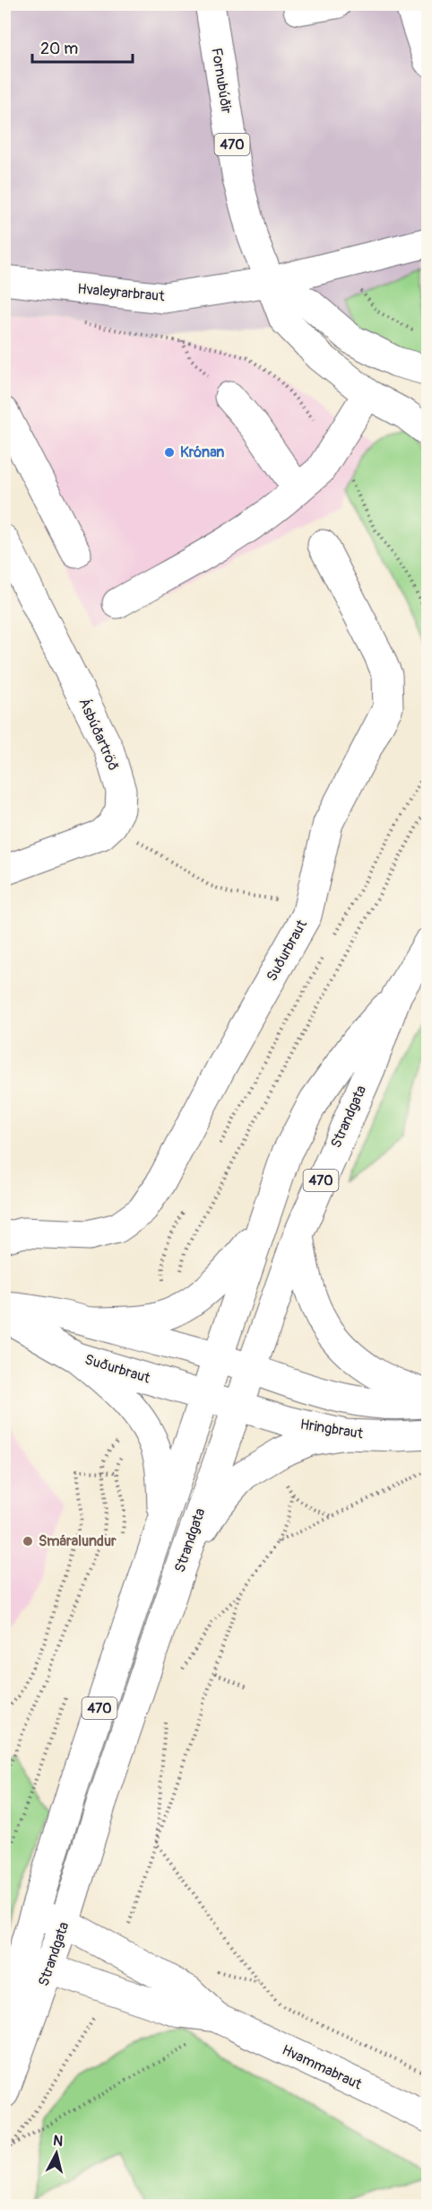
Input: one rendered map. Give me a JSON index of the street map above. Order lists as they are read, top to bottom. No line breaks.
{"streets":{"main road":["Fornubúðir","470","Hvaleyrarbraut","Ásbúðartröð","Suðurbraut","Strandgata","Hringbraut","Hvammabraut"]},"crossings":[["Fornubúðir","Hvaleyrarbraut"],["Suðurbraut","Strandgata"],["Suðurbraut","Hringbraut"],["Strandgata","Hringbraut"],["Strandgata","Hvammabraut"]],"places":["Krónan","Smáralundur"],"scale_bar":"20 m","north":"top"}
